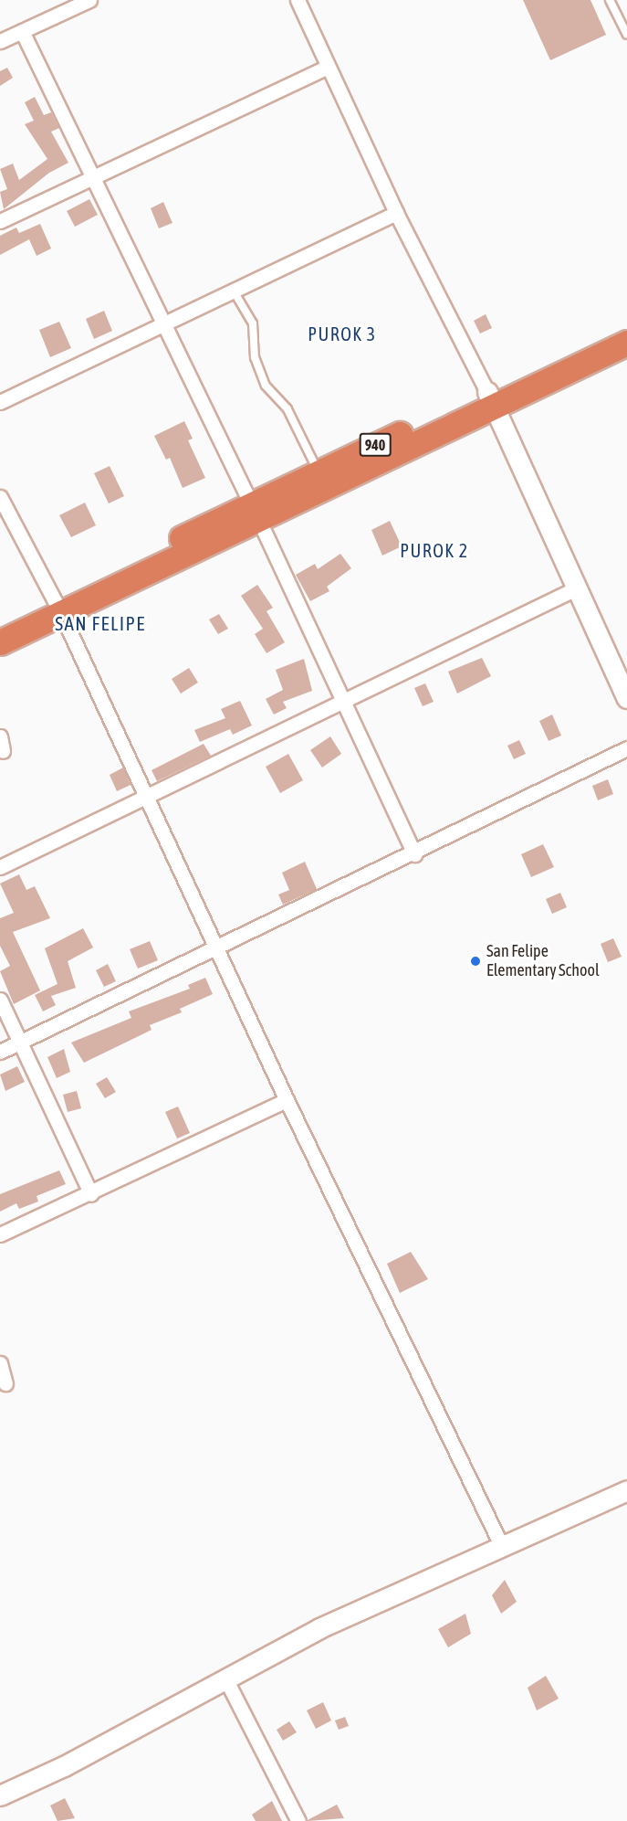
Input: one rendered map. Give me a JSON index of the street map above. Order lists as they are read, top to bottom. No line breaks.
{"streets":{"highway":["940"]},"districts":["PUROK 3","PUROK 2","SAN FELIPE"],"places":["San Felipe Elementary School"]}
